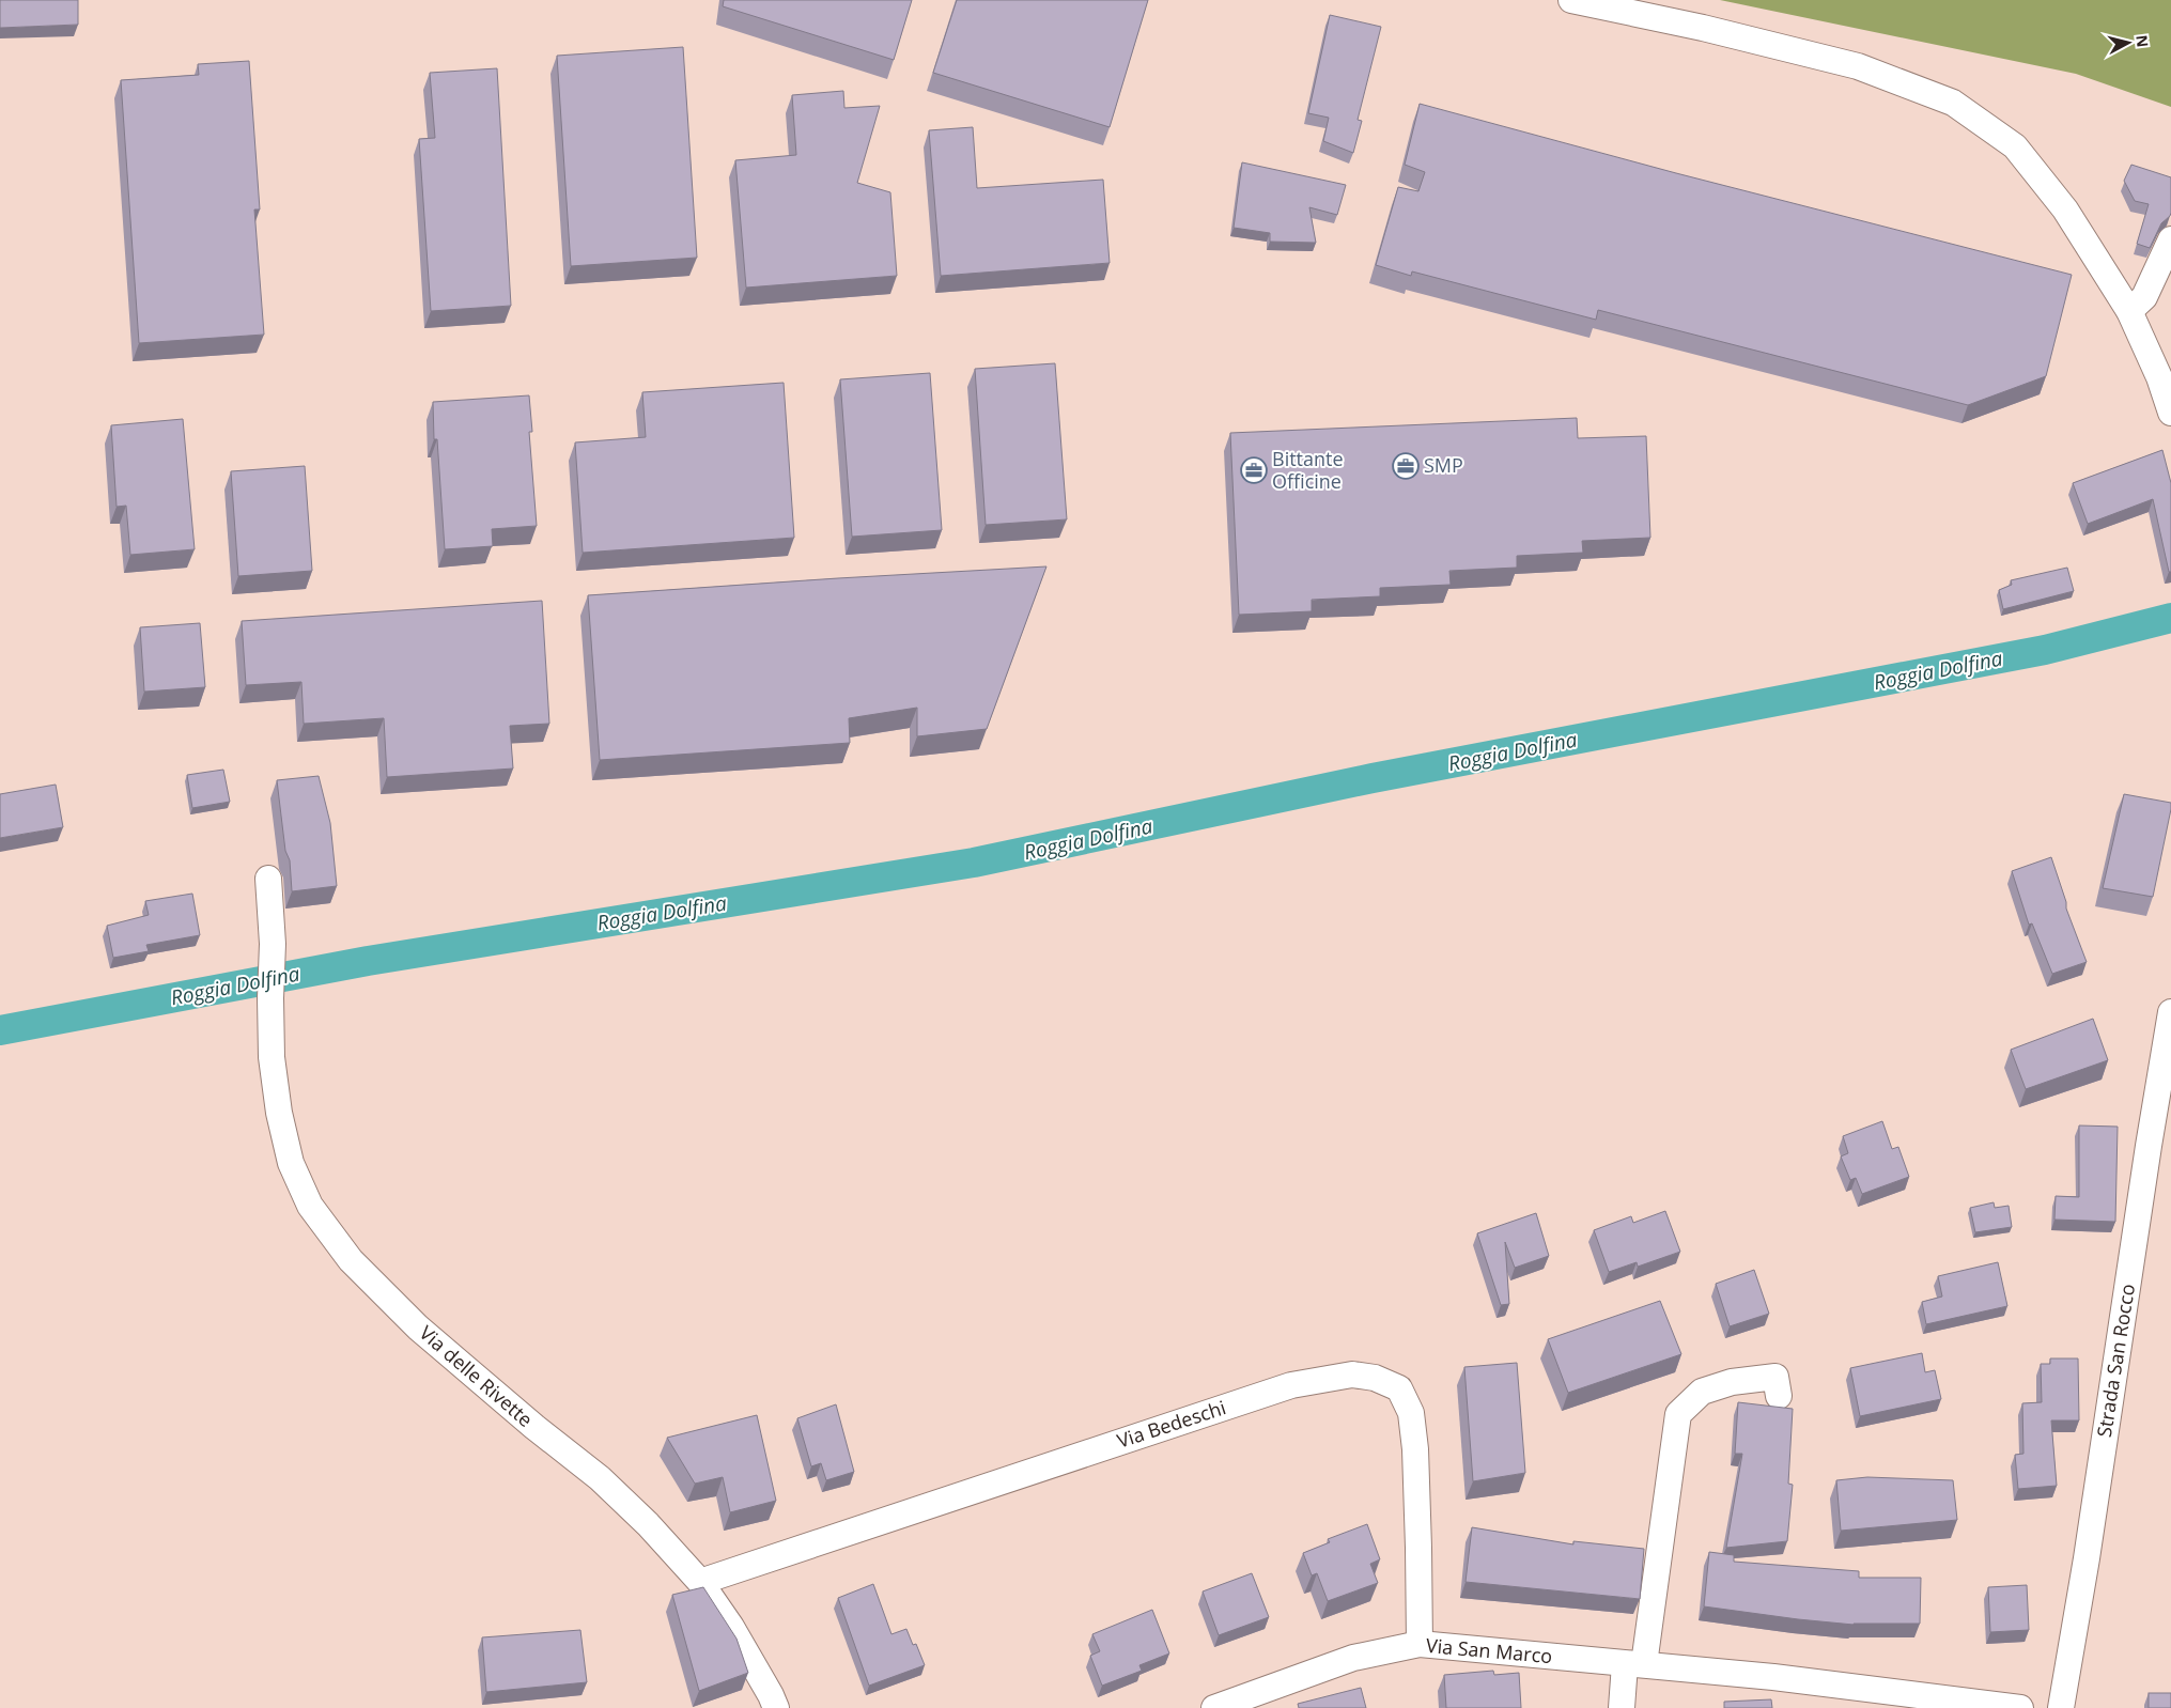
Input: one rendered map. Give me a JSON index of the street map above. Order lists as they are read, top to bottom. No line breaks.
{"streets":{"street":["Strada San Rocco","Via delle Rivette","Via Bedeschi","Via San Marco"]},"crossings":[["Via delle Rivette","Via Bedeschi"],["Via Bedeschi","Via San Marco"]],"water":["Roggia Dolfina"],"places":{"office":["SMP","Bittante Officine"]},"north":"right"}
